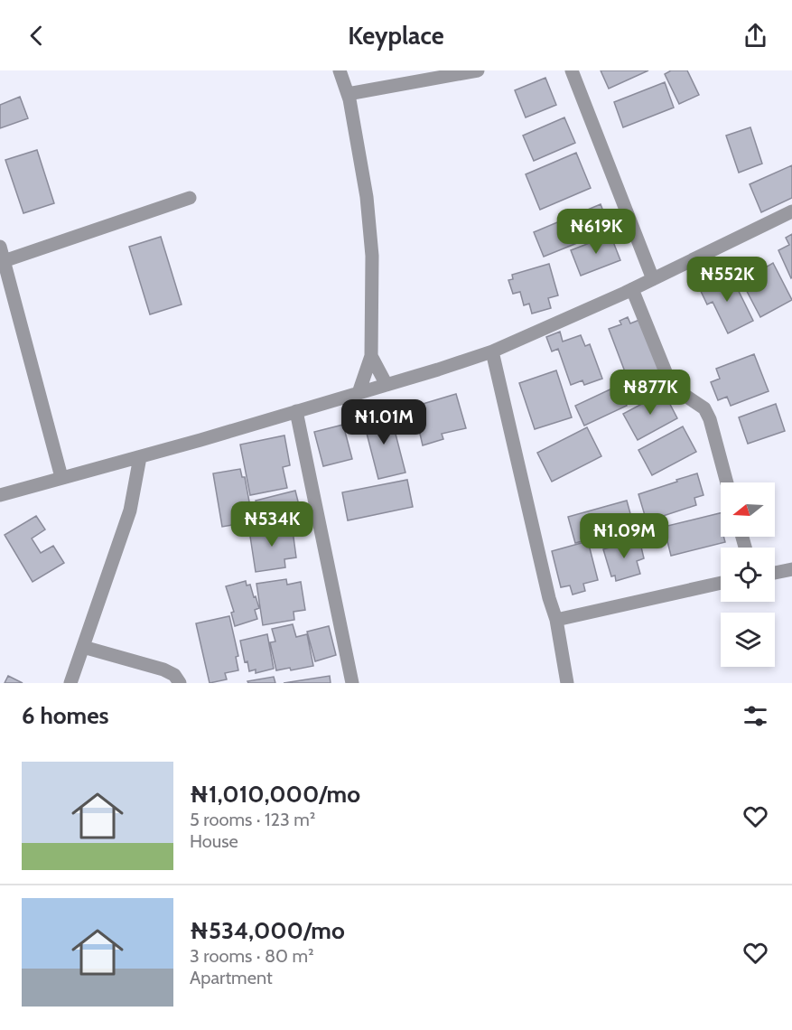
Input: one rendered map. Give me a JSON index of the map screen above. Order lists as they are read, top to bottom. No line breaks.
{"north":"left","page":{"header":"Keyplace","price":["₦619K","₦552K","₦877K","₦1.01M","₦534K","₦1.09M"],"heading":"6 homes","list":[{"name":"₦1,010,000/mo","note":"5 rooms · 123 m² · House"},{"name":"₦534,000/mo","note":"3 rooms · 80 m² · Apartment"}]}}
